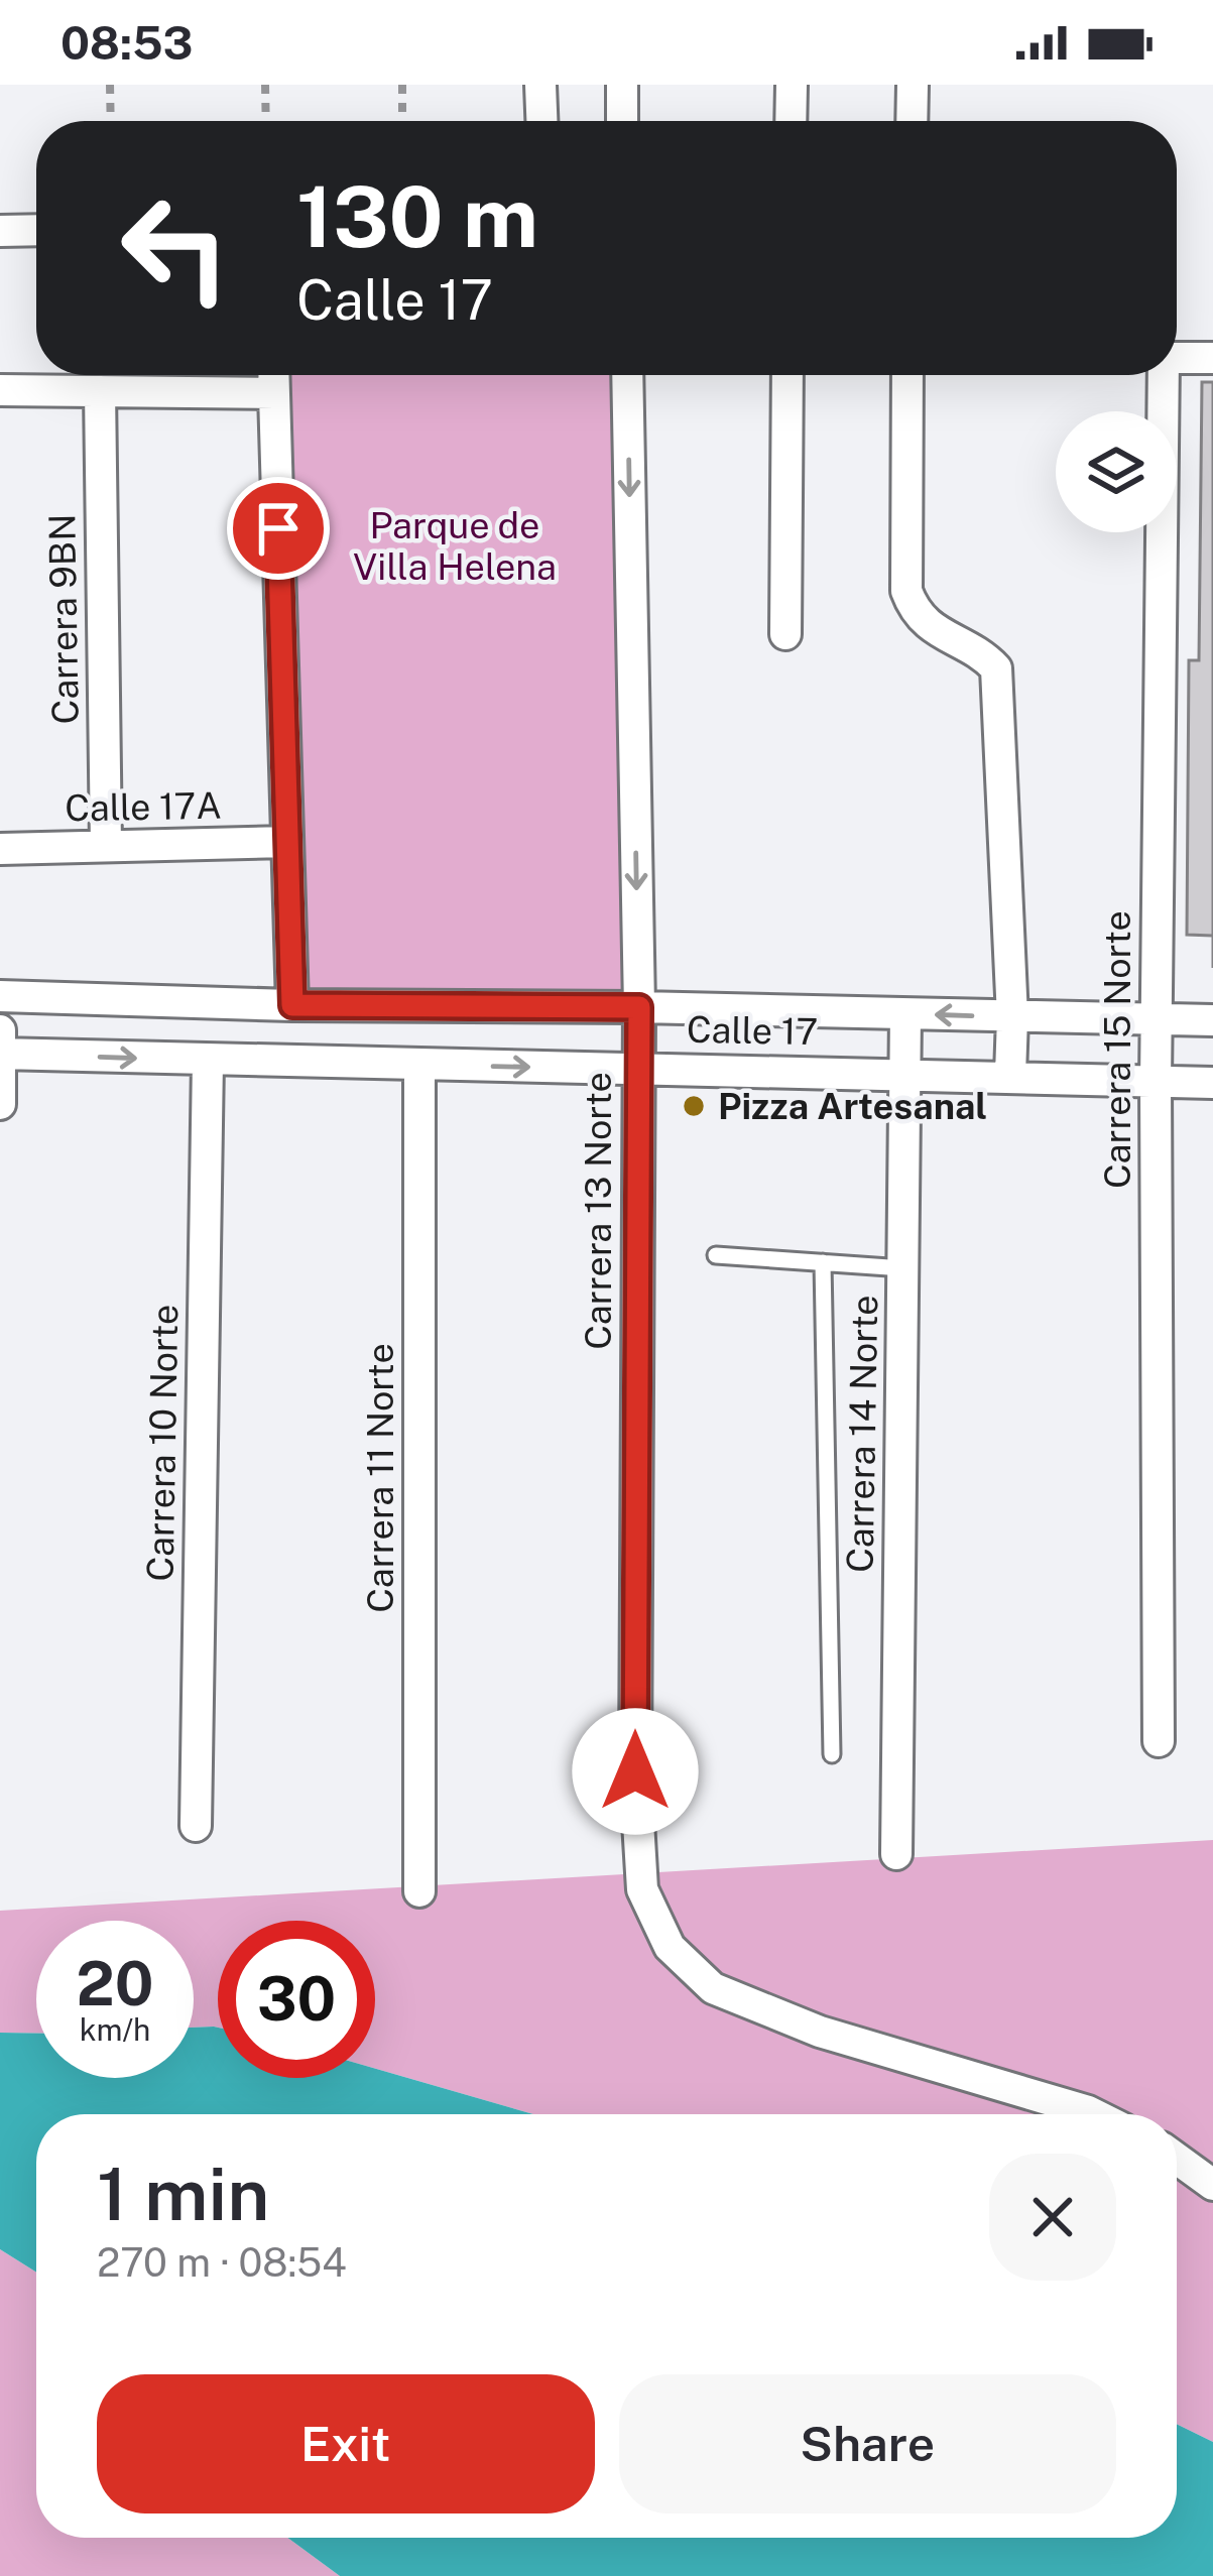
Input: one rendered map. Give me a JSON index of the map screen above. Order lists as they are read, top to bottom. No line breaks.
{"streets":{"street":["Carrera 9BN","Calle 17A","Calle 17","Carrera 15 Norte","Carrera 13 Norte","Carrera 14 Norte","Carrera 10 Norte","Carrera 11 Norte"]},"crossings":[["Carrera 9BN","Calle 17A"],["Calle 17","Carrera 15 Norte"],["Calle 17","Carrera 13 Norte"],["Calle 17","Carrera 14 Norte"],["Calle 17","Carrera 10 Norte"],["Calle 17","Carrera 11 Norte"]],"parks":["Parque de Villa Helena"],"places":["Pizza Artesanal"],"page":{"status":"08:53","turn":["130 m","Calle 17"],"speed":"20 km/h","limit":"30","heading":["1 min","270 m · 08:54"],"buttons":["Exit","Share"]}}
